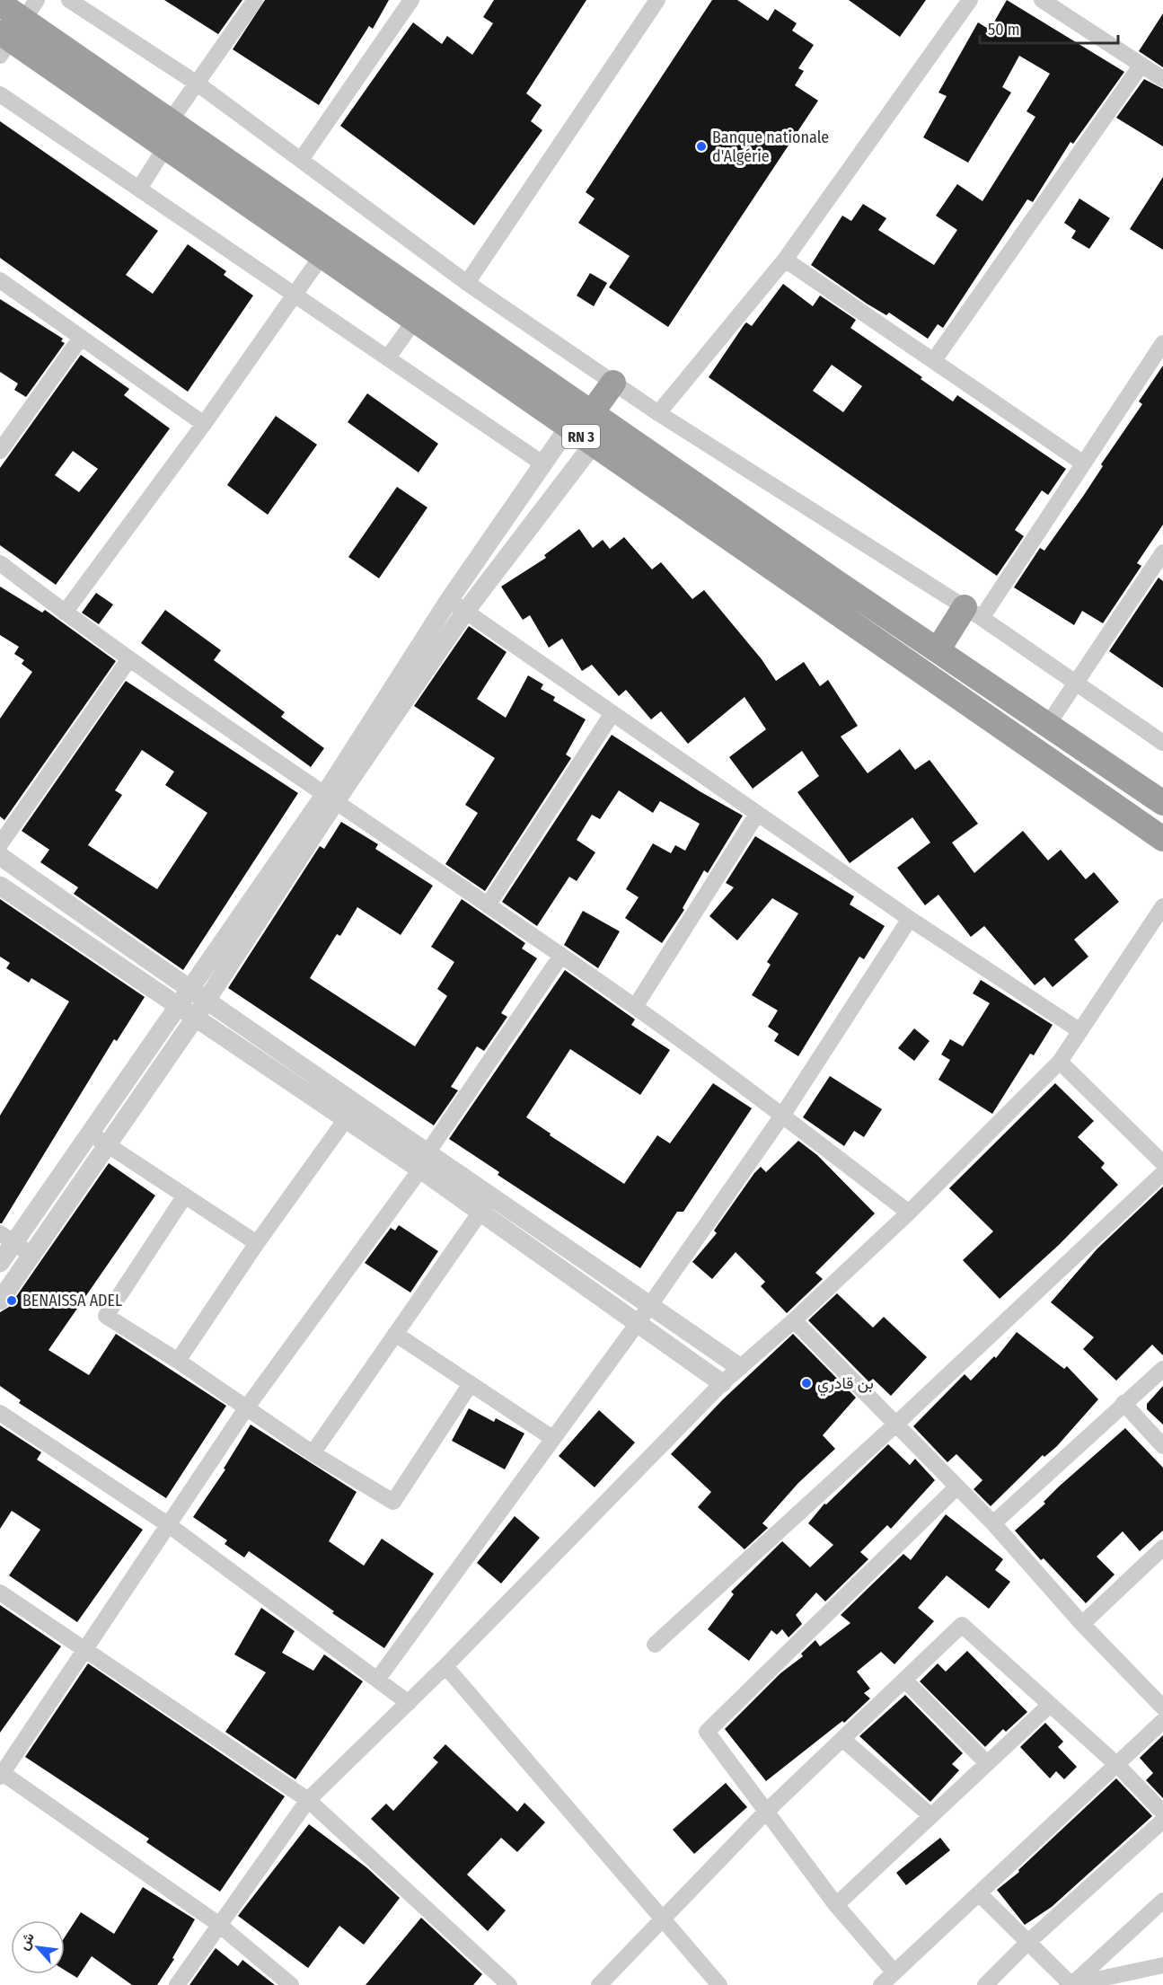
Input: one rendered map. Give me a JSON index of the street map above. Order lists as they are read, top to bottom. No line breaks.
{"streets":{"highway":["RN 3"]},"places":["Banque nationale d'Algérie","BENAISSA ADEL","بن قادري"],"scale_bar":"50 m","north":"top left"}
